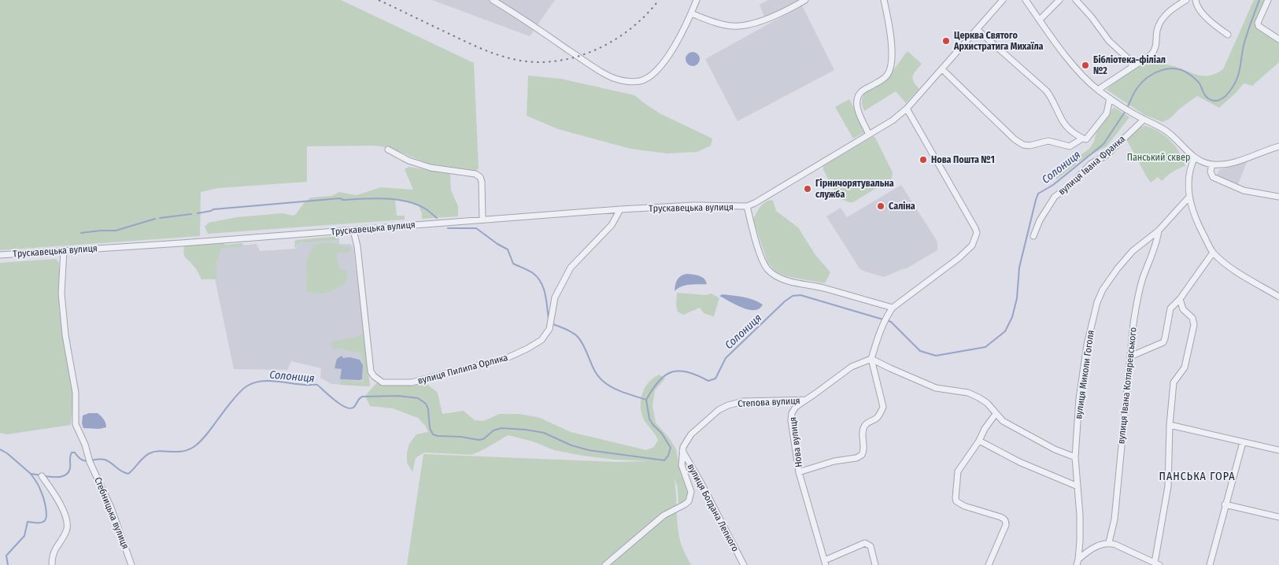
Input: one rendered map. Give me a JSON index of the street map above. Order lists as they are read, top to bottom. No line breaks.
{"streets":{"street":["вулиця Івана Франка","Трускавецька вулиця","вулиця Пилипа Орлика","вулиця Миколи Гоголя","вулиця Івана Котляревського","Степова вулиця","Нова вулиця","вулиця Богдана Лепкого","Стебницька вулиця"]},"crossings":[["Трускавецька вулиця","вулиця Пилипа Орлика"],["Трускавецька вулиця","Стебницька вулиця"],["вулиця Миколи Гоголя","вулиця Івана Котляревського"],["Степова вулиця","Нова вулиця"],["Степова вулиця","вулиця Богдана Лепкого"]],"districts":["ПАНСЬКА ГОРА"],"water":["Солониця"],"parks":["Панський сквер"],"places":["Церква Святого Архистратига Михаїла","Бібліотека-філіал №2","Нова Пошта №1","Гірничорятувальна служба","Саліна"]}
